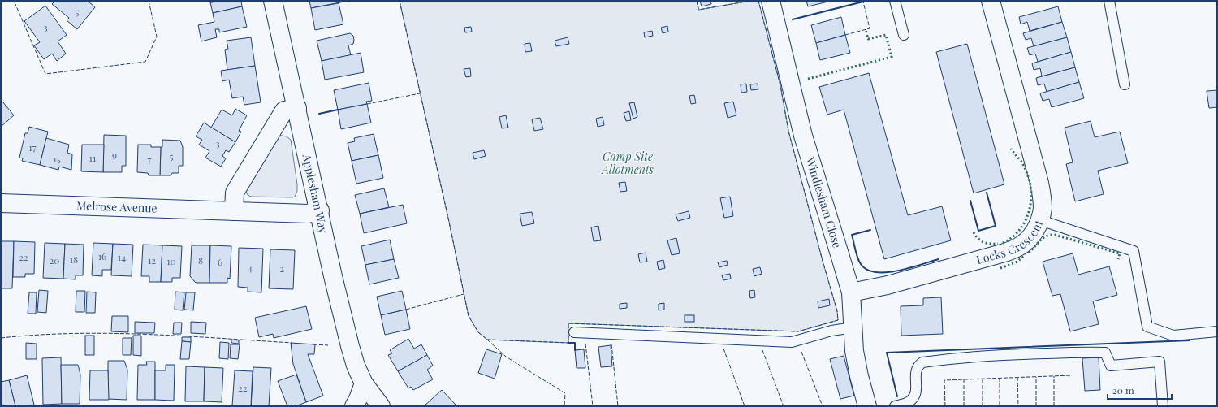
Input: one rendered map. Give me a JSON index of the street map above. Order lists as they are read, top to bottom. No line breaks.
{"streets":{"street":["Applesham Way","Windlesham Close","Melrose Avenue","Locks Crescent"]},"crossings":[["Applesham Way","Melrose Avenue"],["Windlesham Close","Locks Crescent"]],"parks":["Camp Site Allotments"],"house_numbers":["5","3","3","17","9","5","11","15","7","16","22","14","18","20","12","8","10","6","4","2","22"],"scale_bar":"20 m"}
